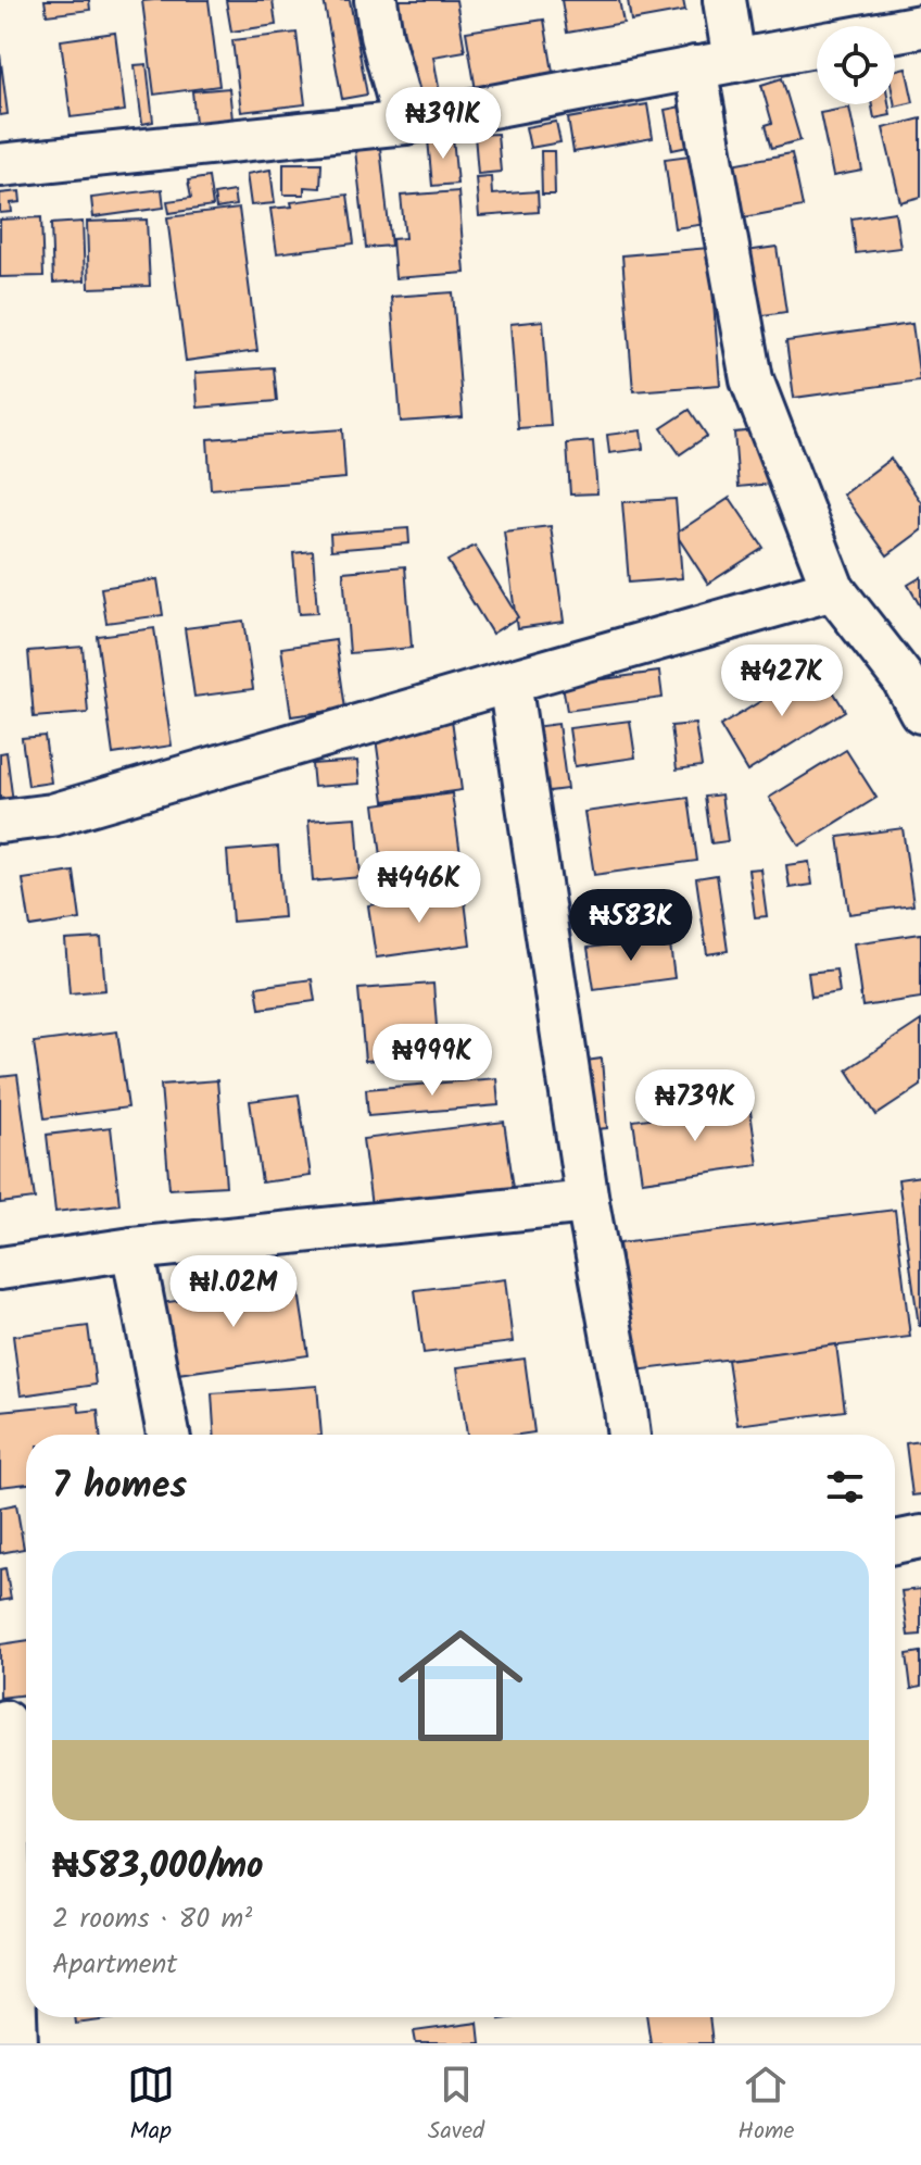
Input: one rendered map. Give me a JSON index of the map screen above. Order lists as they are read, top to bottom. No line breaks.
{"page":{"price":["₦391K","₦427K","₦446K","₦583K","₦999K","₦739K","₦1.02M"],"heading":"7 homes","list":[{"name":"₦583,000/mo","note":"2 rooms · 80 m² · Apartment"}],"tabs":["Map","Saved","Home"]}}
